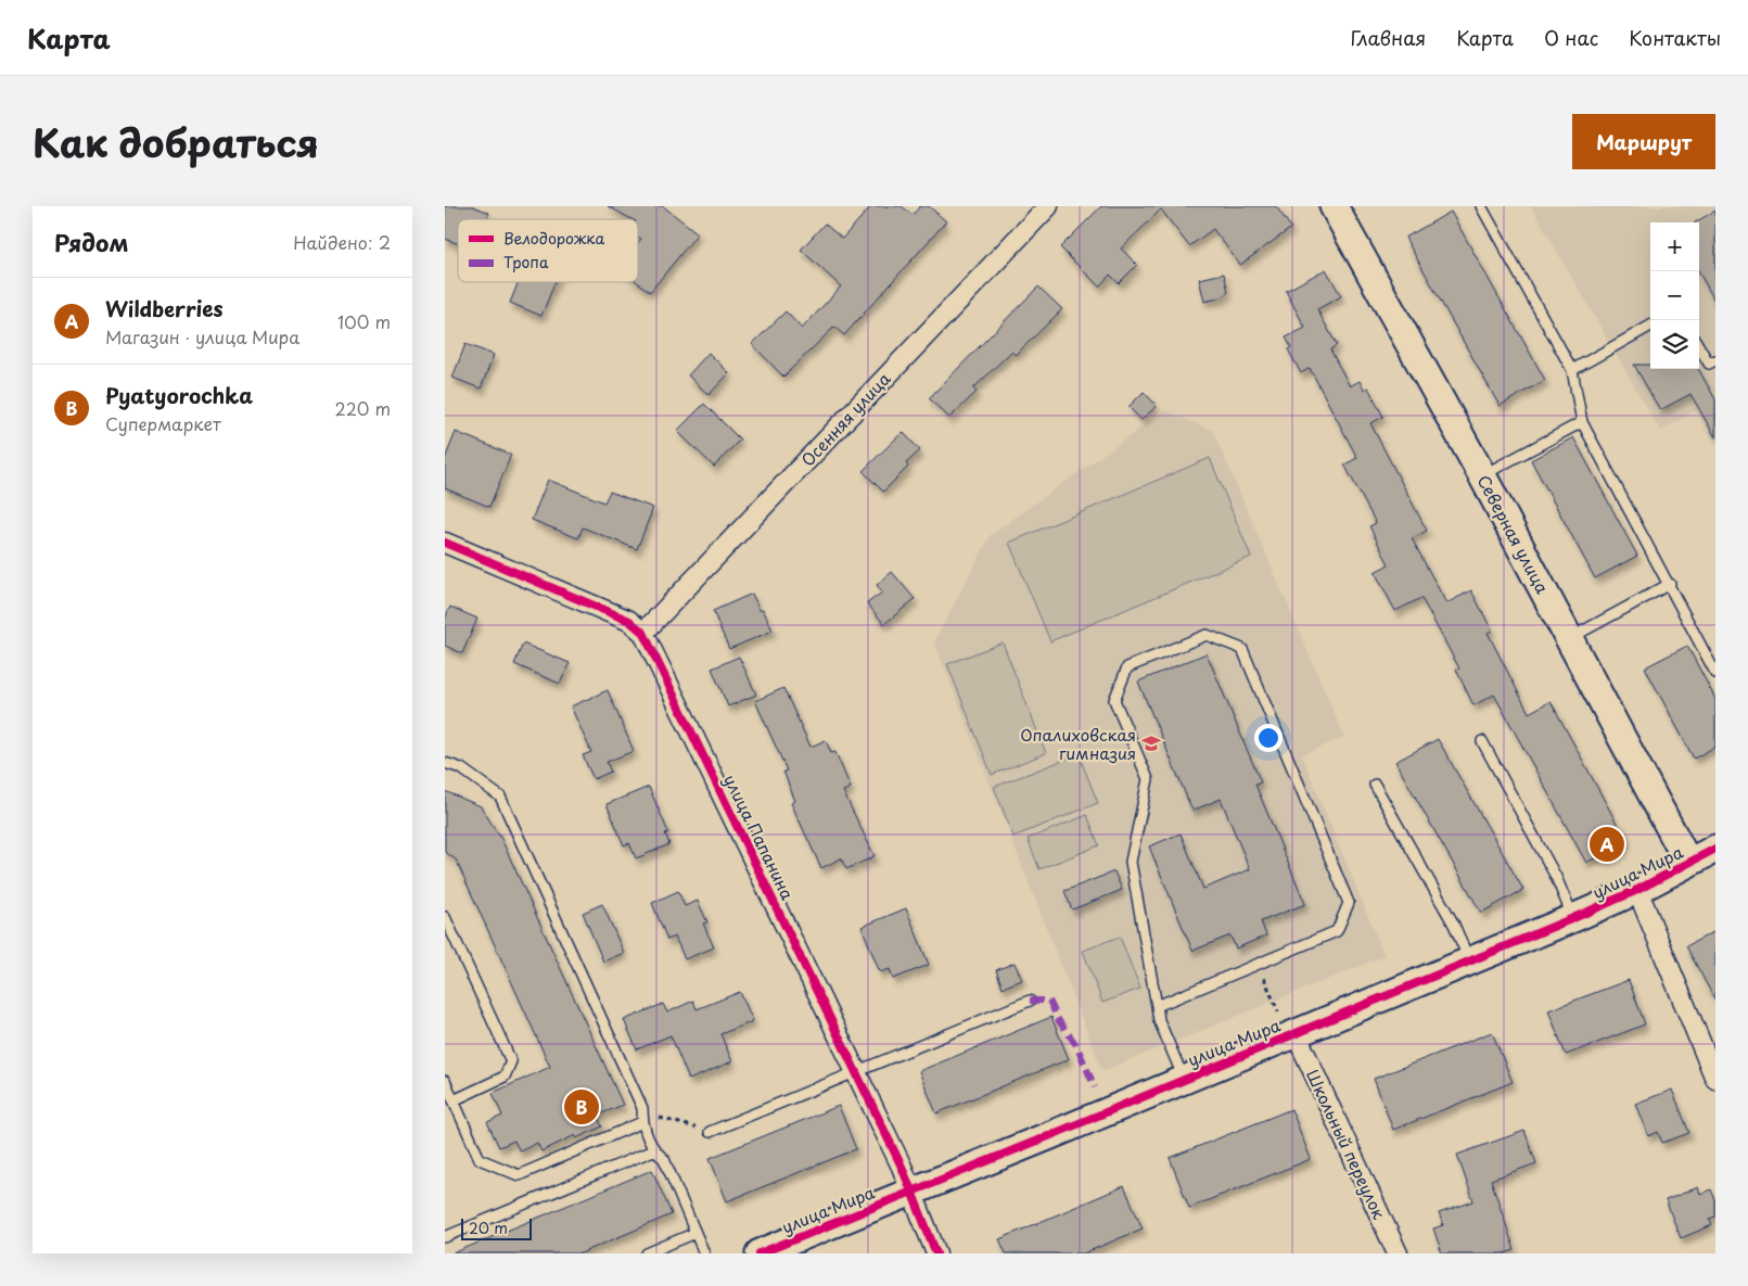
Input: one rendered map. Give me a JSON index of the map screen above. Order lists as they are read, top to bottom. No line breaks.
{"streets":{"street":["Осенняя улица","Северная улица","улица Папанина","улица Мира","Школьный переулок"]},"crossings":[["Осенняя улица","улица Папанина"],["Северная улица","улица Мира"],["улица Папанина","улица Мира"],["улица Мира","Школьный переулок"]],"places":{"school or university":["Опалиховская гимназия"]},"legend":["Велодорожка","Тропа"],"scale_bar":"20 m","page":{"header":"Карта","nav":["Главная","Карта","О нас","Контакты"],"title":"Как добраться","buttons":"Маршрут","heading":["Рядом","Найдено: 2"],"map_buttons":["+","−"],"list":[{"mark":"A","name":"Wildberries","note":"Магазин · улица Мира","value":"100 m"},{"mark":"B","name":"Pyatyorochka","note":"Супермаркет","value":"220 m"}],"pins":["A","B"],"scale":"20 m"}}
